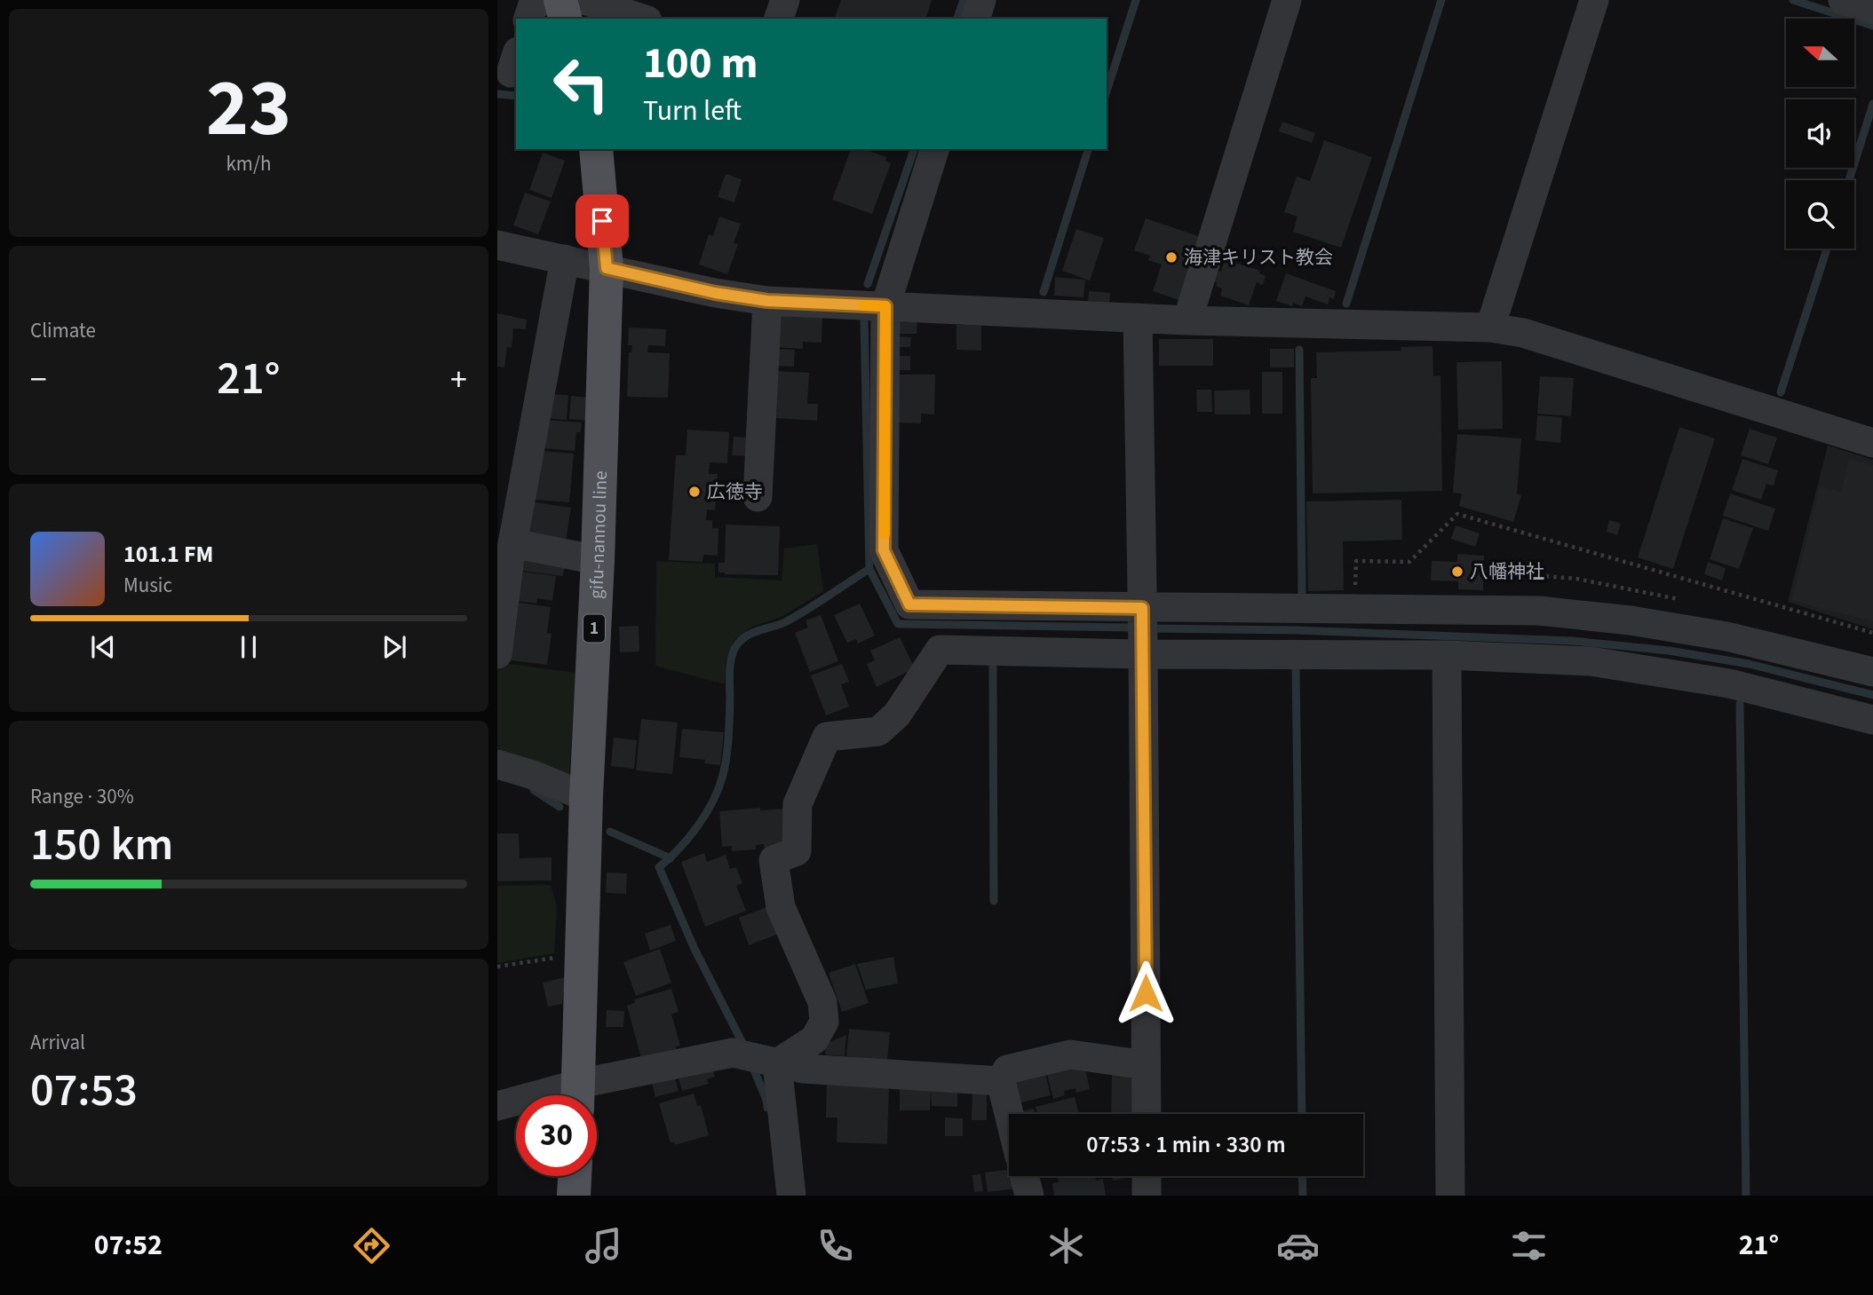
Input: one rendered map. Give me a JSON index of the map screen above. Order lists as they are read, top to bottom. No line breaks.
{"streets":{"main road":["gifu-nannou line","1"]},"places":["海津キリスト教会","広徳寺","八幡神社"],"north":"left","page":{"tile":[["23","km/h"],"Climate",["Range · 30%","150 km"],["Arrival","07:53"]],"turn":["100 m","Turn left"],"heat":["−","21°","+"],"song":["101.1 FM","Music"],"limit":"30","trip":"07:53 · 1 min · 330 m","tabs":["07:52","21°"]}}
